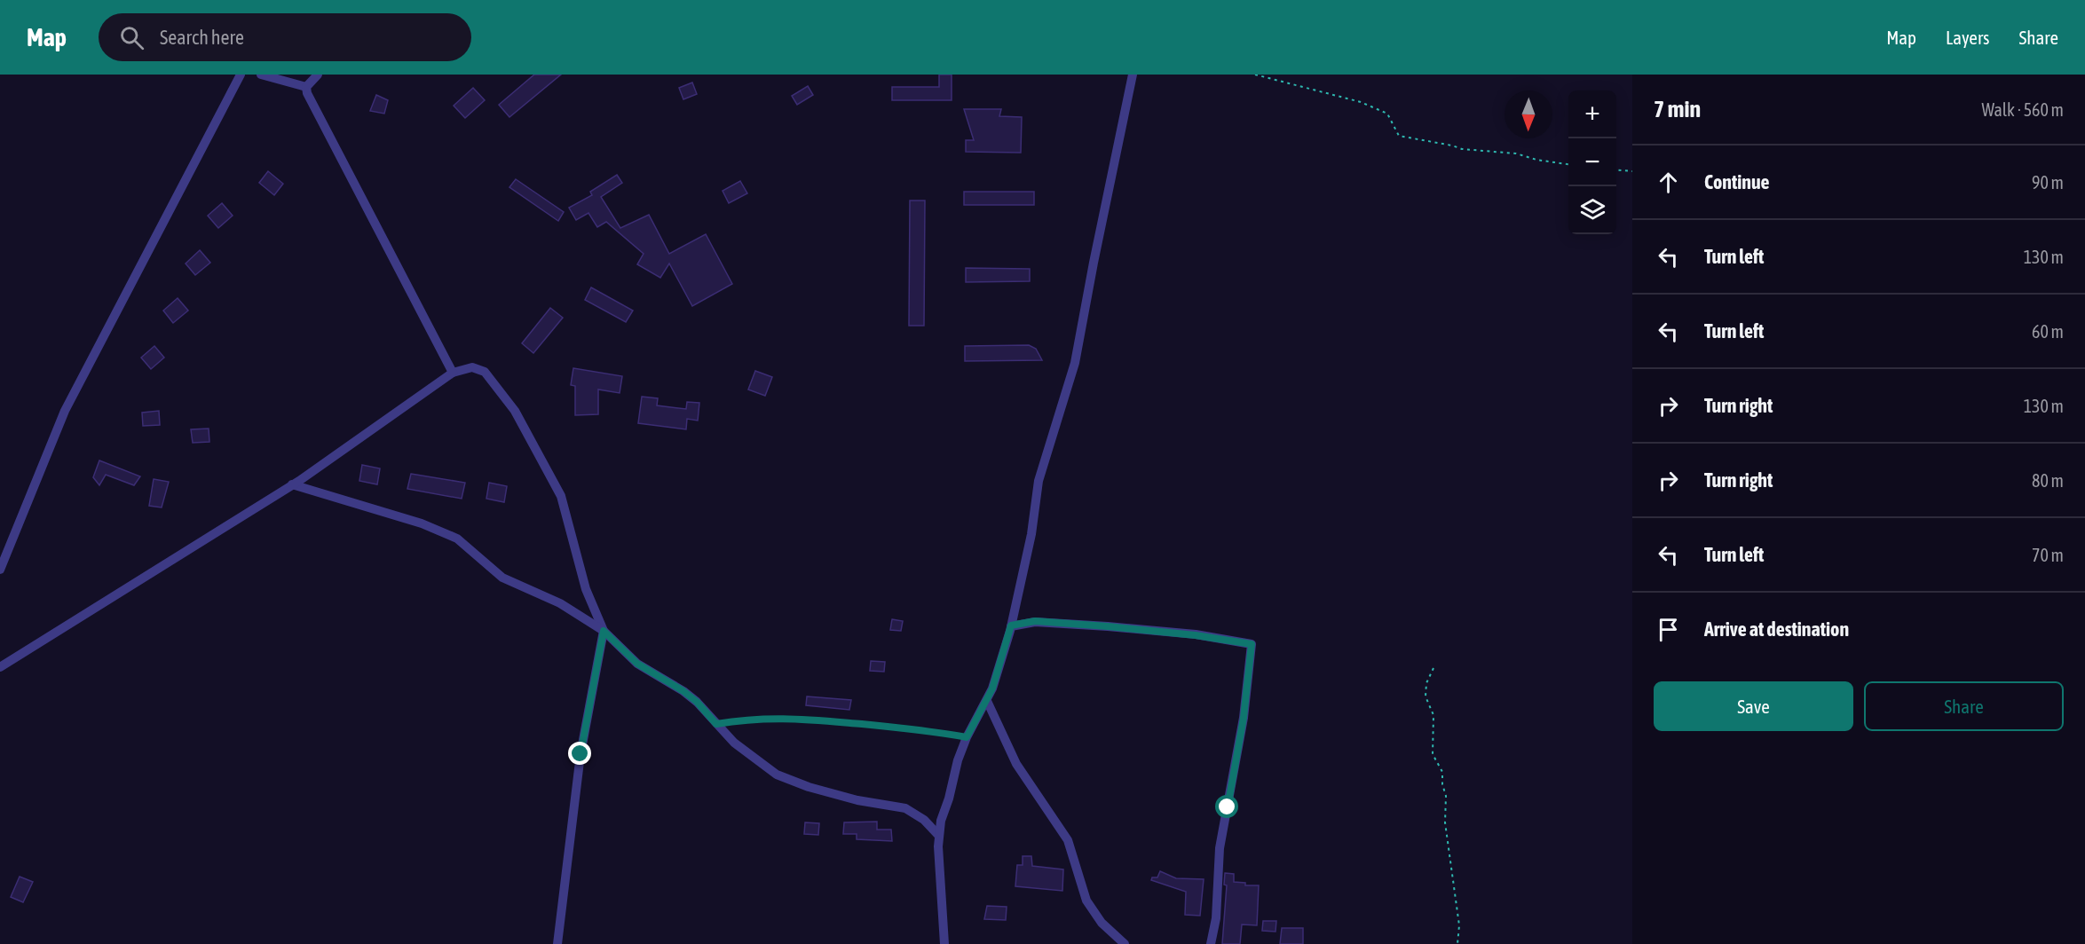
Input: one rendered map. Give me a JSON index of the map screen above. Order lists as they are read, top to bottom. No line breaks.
{"north":"bottom","page":{"header":"Map","search":"Search here","nav":["Map","Layers","Share"],"heading":["7 min","Walk · 560 m"],"map_buttons":["+","−"],"list":[["Continue","90 m"],["Turn left","130 m"],["Turn left","60 m"],["Turn right","130 m"],["Turn right","80 m"],["Turn left","70 m"],"Arrive at destination"],"buttons":["Save","Share"]}}
